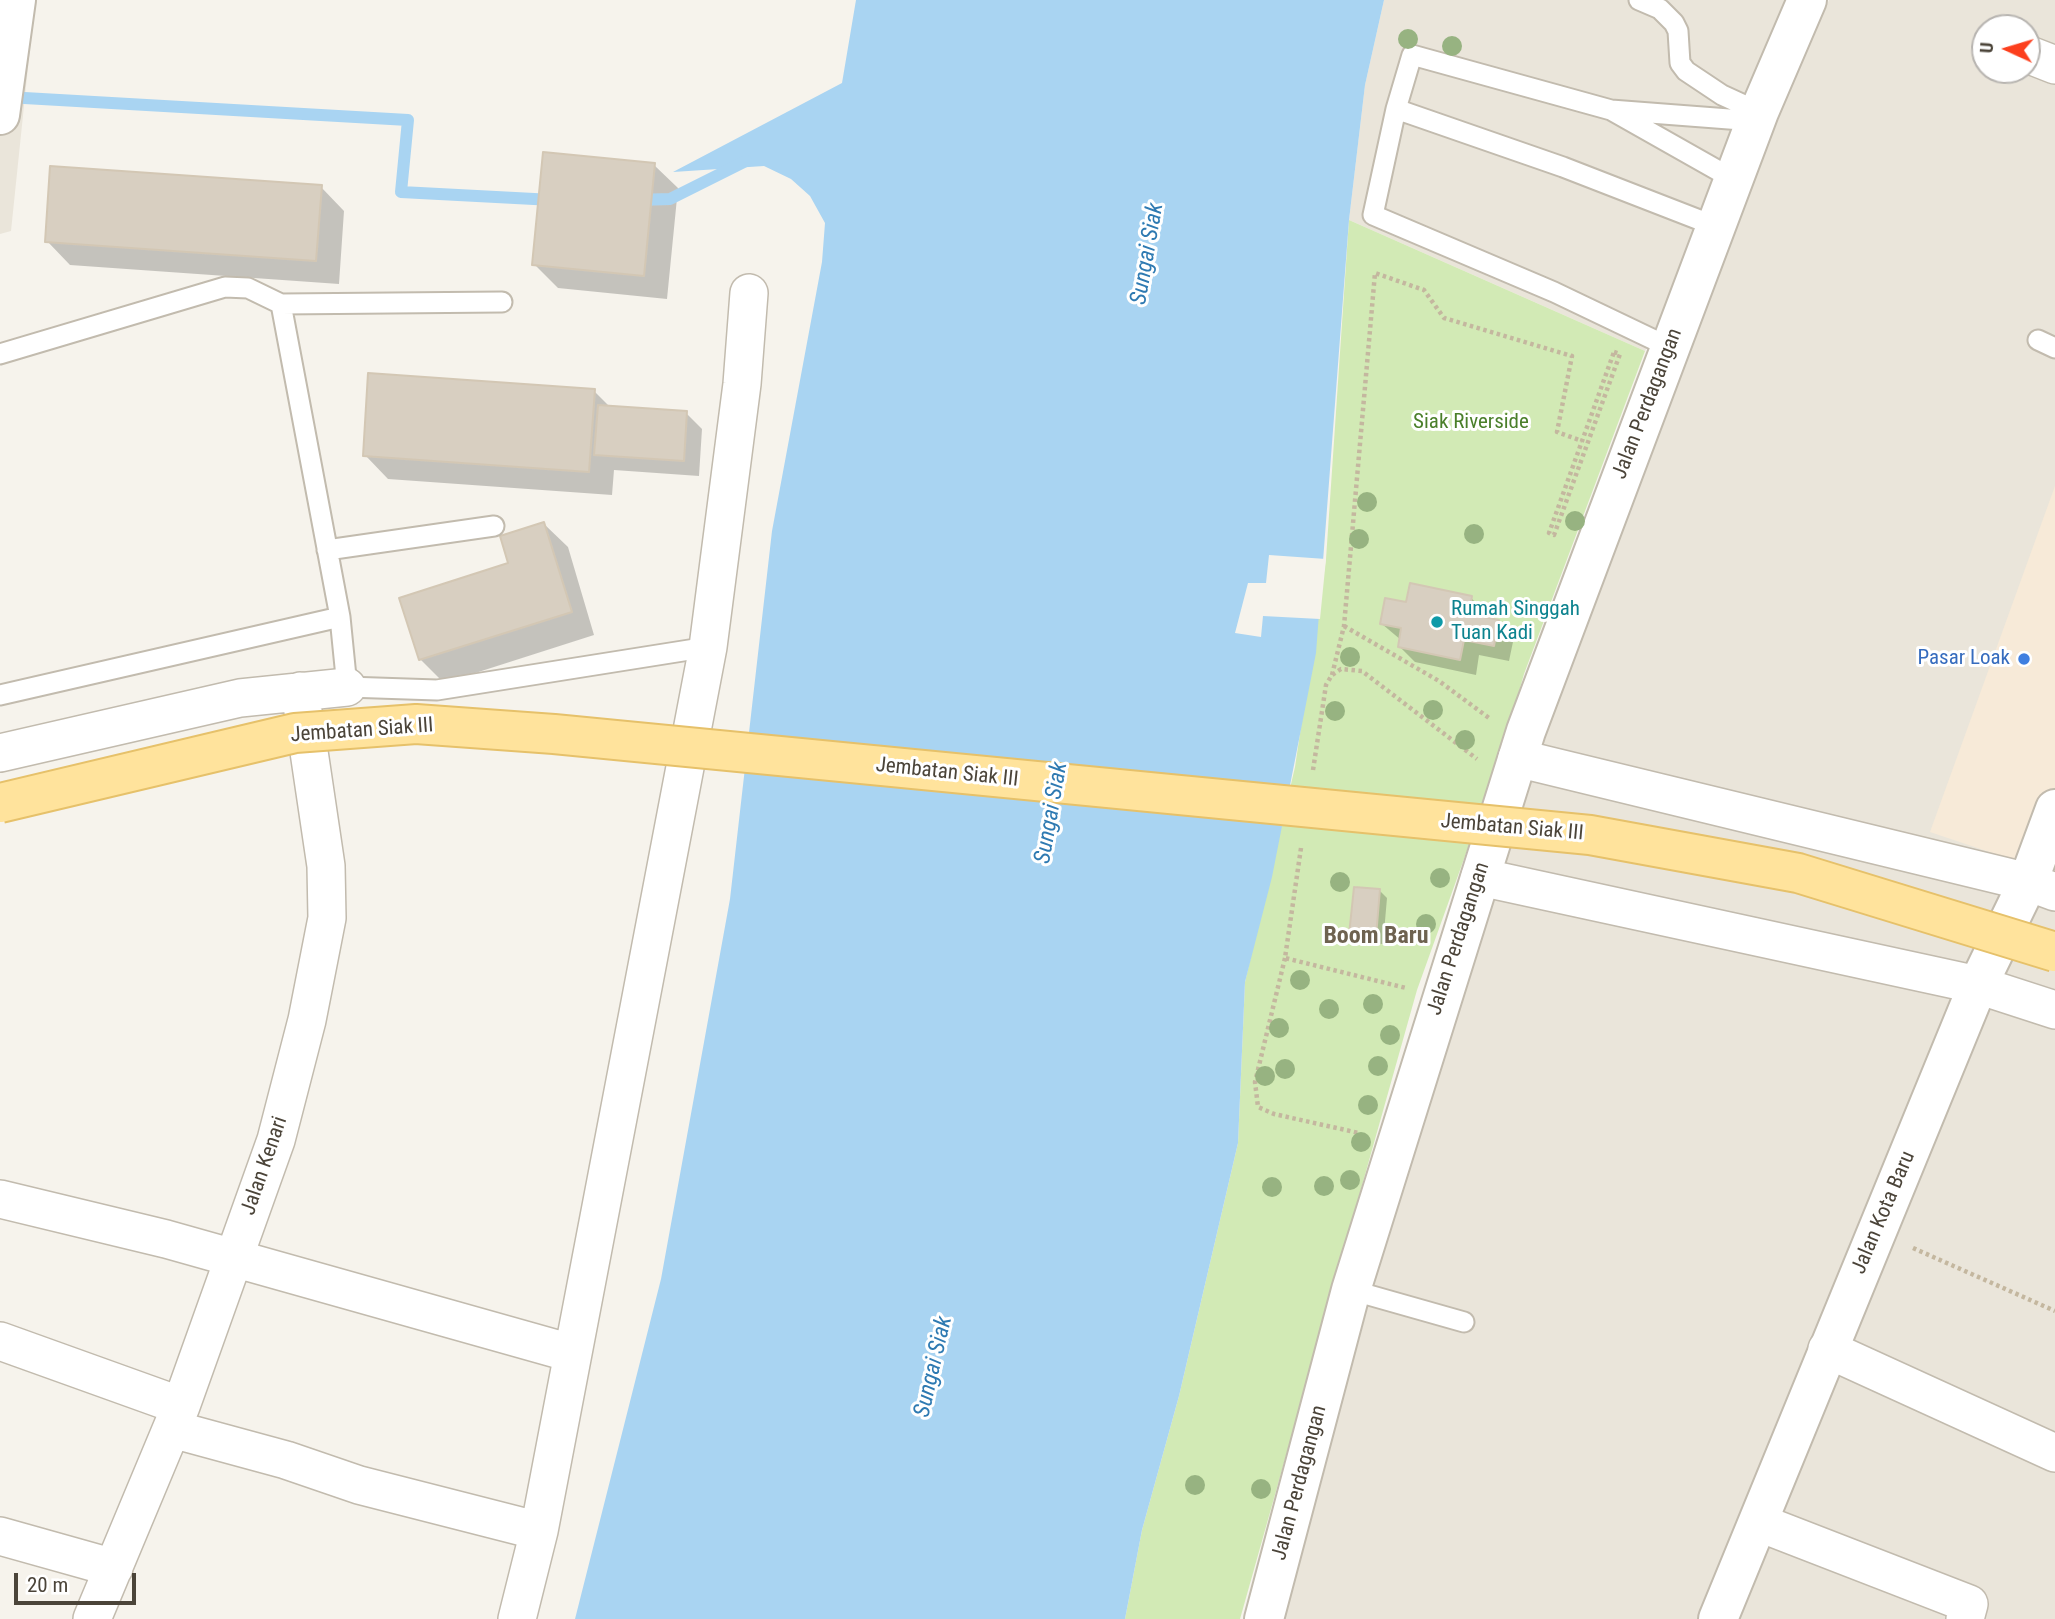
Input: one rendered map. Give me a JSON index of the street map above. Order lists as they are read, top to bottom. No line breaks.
{"streets":{"main road":["Jembatan Siak III"],"street":["Jalan Perdagangan","Jalan Kenari","Jalan Kota Baru"]},"districts":["Boom Baru"],"water":["Sungai Siak"],"parks":["Siak Riverside"],"places":["Rumah Singgah Tuan Kadi","Pasar Loak"],"scale_bar":"20 m","north":"left"}
